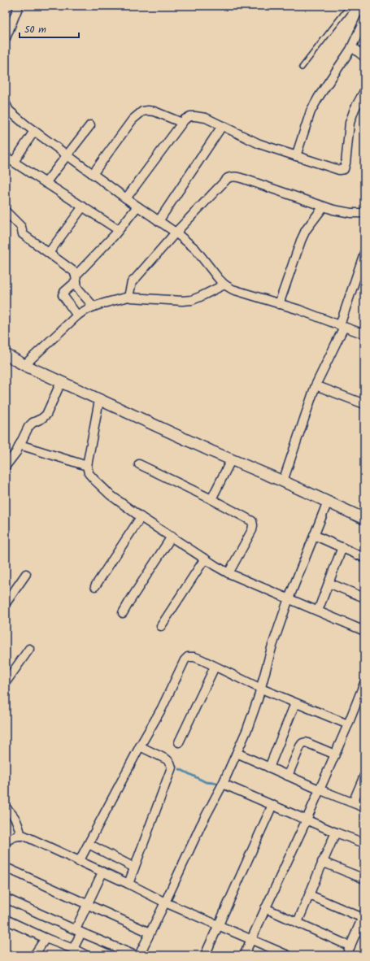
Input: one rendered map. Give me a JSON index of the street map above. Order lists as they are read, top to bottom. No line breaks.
{"scale_bar":"50 m"}
